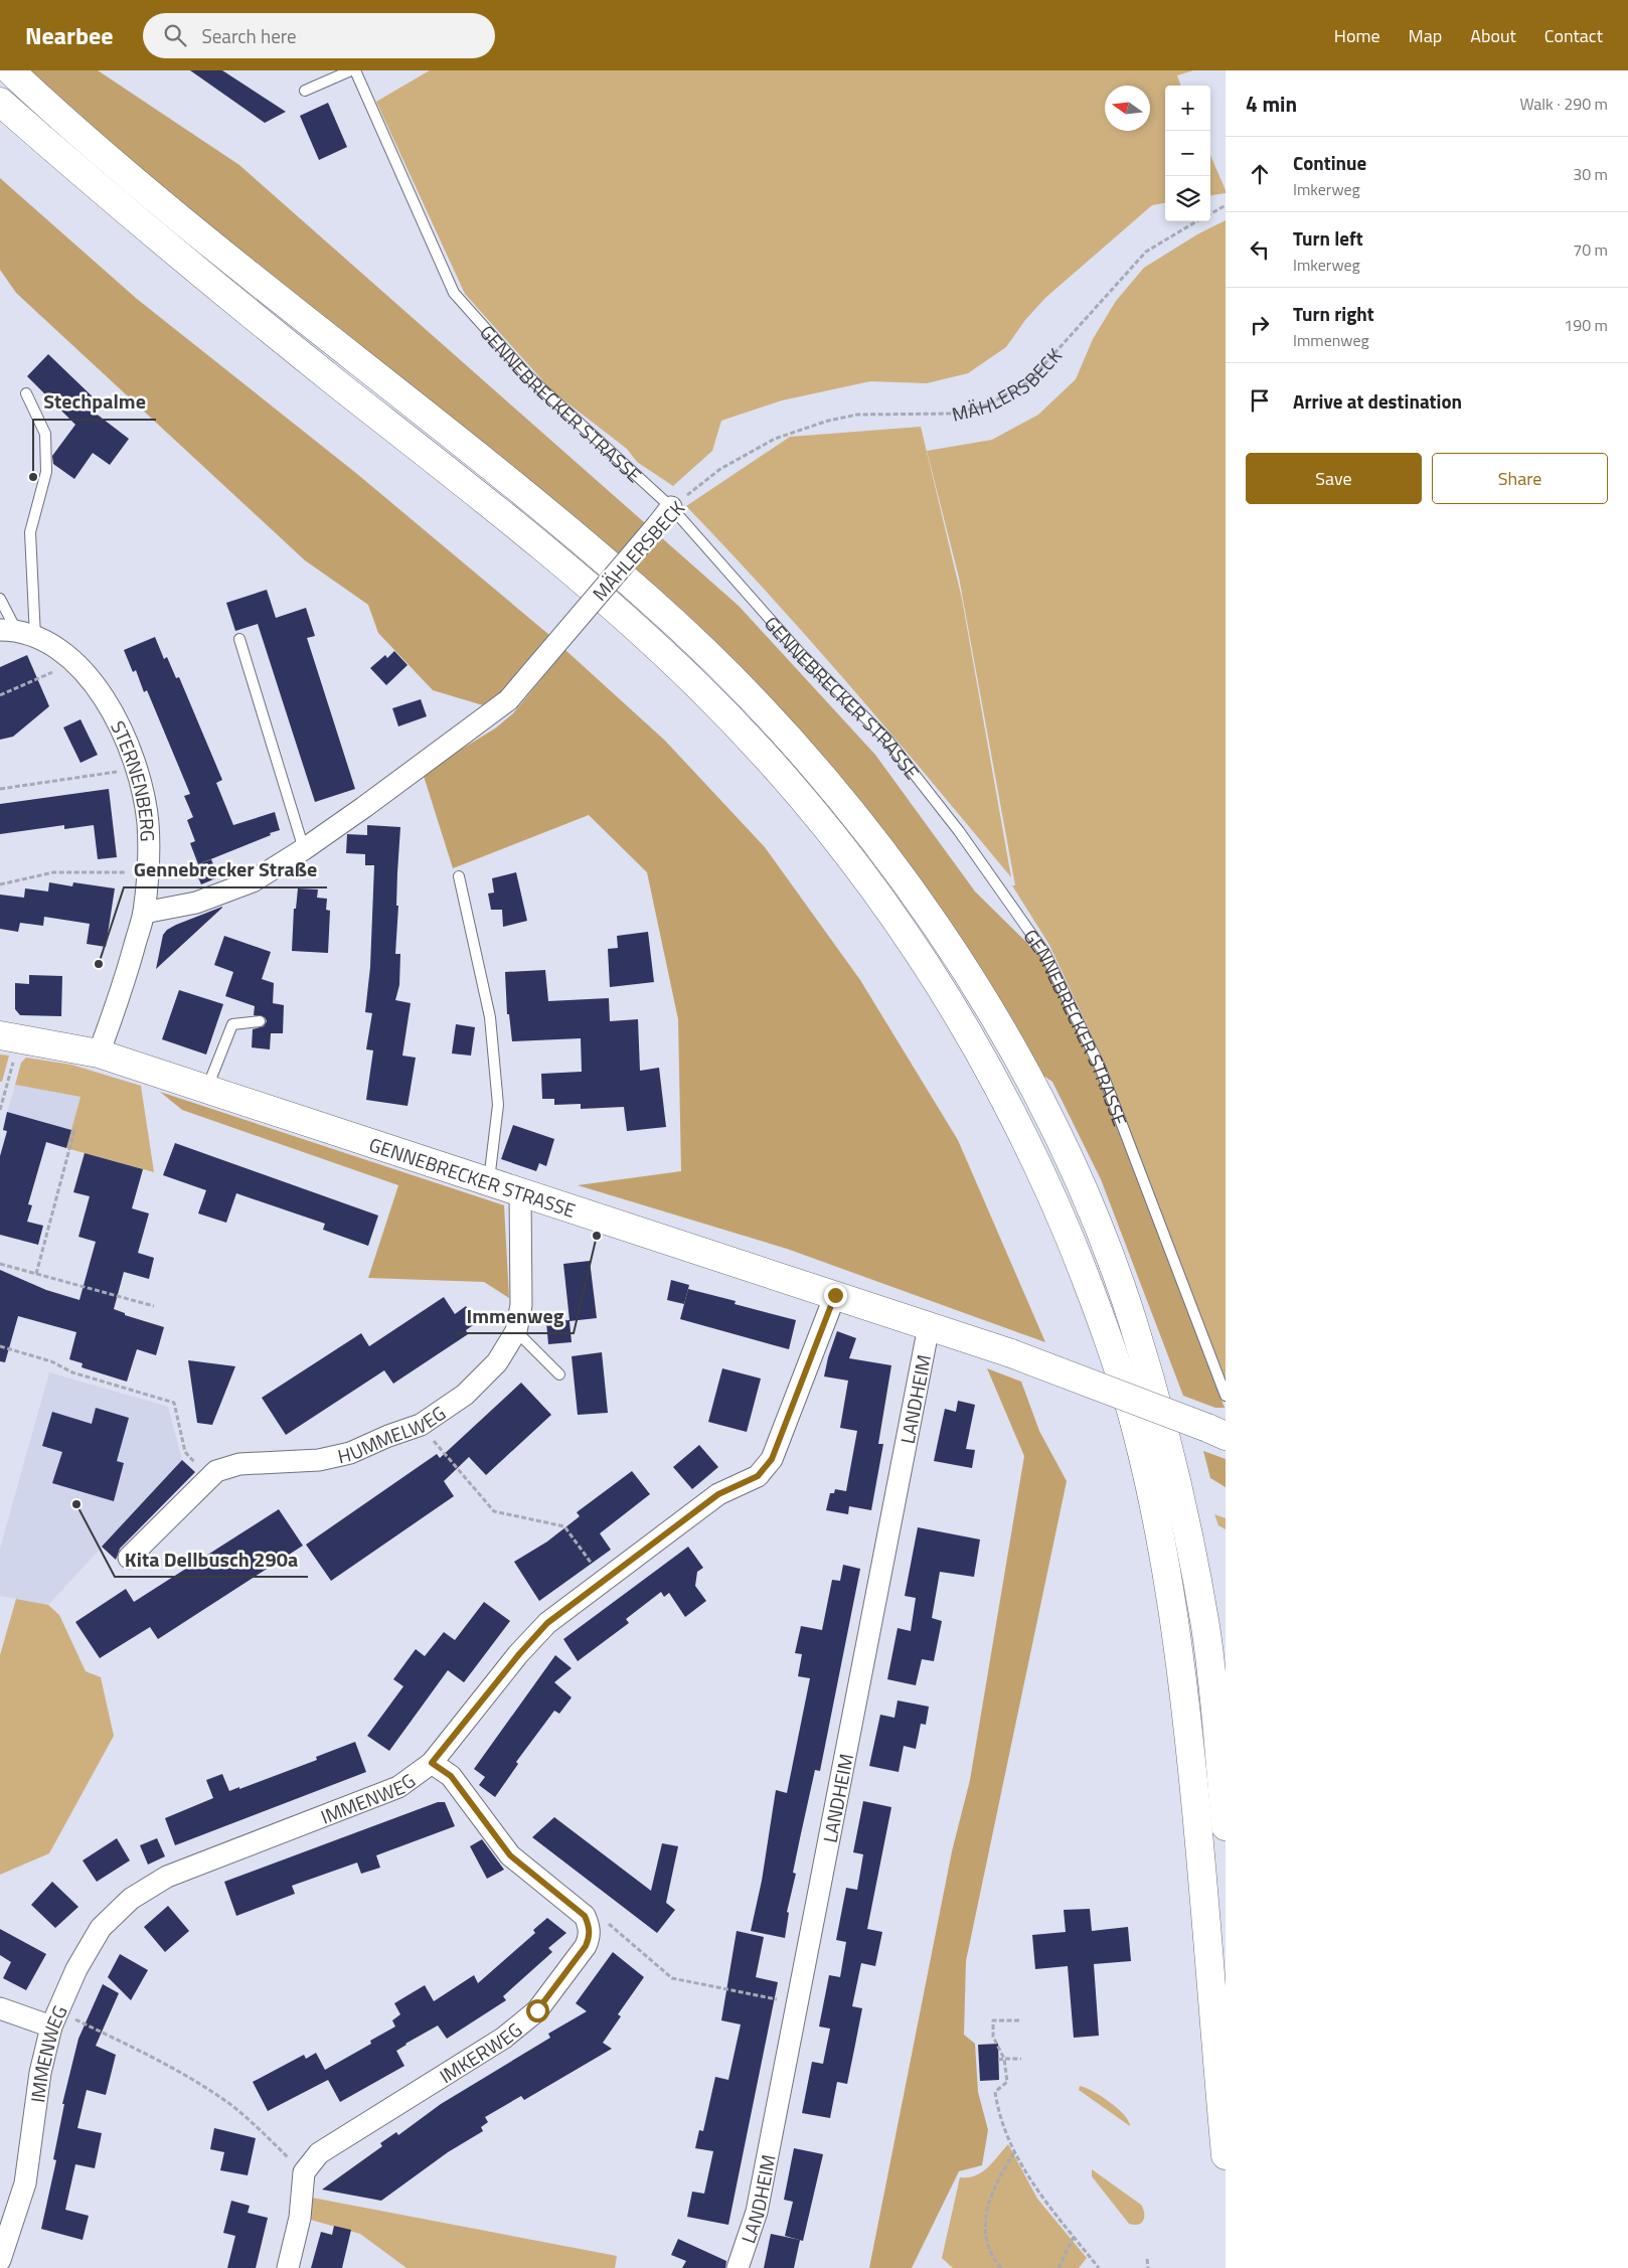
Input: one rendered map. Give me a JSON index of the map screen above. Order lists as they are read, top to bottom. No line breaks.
{"streets":{"main road":["GENNEBRECKER STRASSE"],"street":["MÄHLERSBECK","STERNENBERG","LANDHEIM","HUMMELWEG","IMMENWEG","IMKERWEG"]},"crossings":[["MÄHLERSBECK","GENNEBRECKER STRASSE"],["MÄHLERSBECK","STERNENBERG"],["GENNEBRECKER STRASSE","STERNENBERG"],["GENNEBRECKER STRASSE","LANDHEIM"],["GENNEBRECKER STRASSE","HUMMELWEG"],["GENNEBRECKER STRASSE","IMMENWEG"]],"places":["Stechpalme","Gennebrecker Straße","Immenweg","Kita Dellbusch 290a"],"north":"left","page":{"header":"Nearbee","search":"Search here","nav":["Home","Map","About","Contact"],"heading":["4 min","Walk · 290 m"],"map_buttons":["+","−"],"list":[["Continue","Imkerweg","30 m"],["Turn left","Imkerweg","70 m"],["Turn right","Immenweg","190 m"],"Arrive at destination"],"buttons":["Save","Share"]}}
